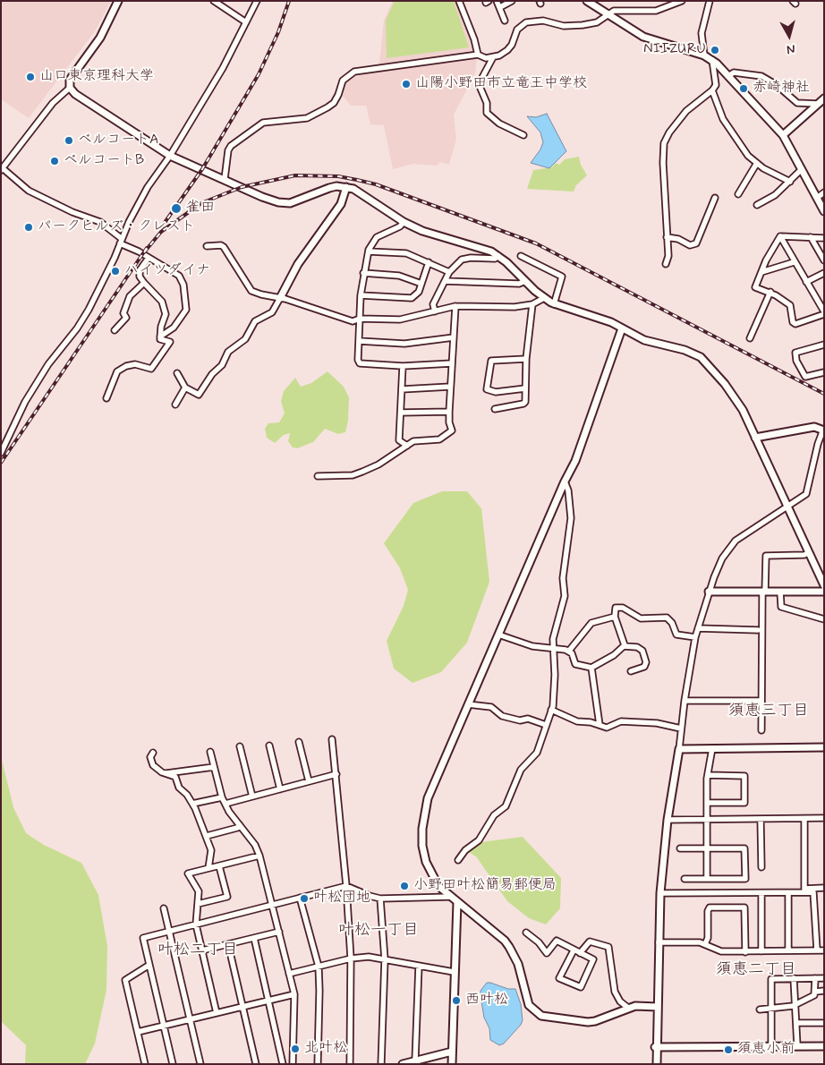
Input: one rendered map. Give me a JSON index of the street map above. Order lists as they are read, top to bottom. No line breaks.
{"districts":["須恵三丁目","叶松一丁目","叶松二丁目","須恵二丁目"],"places":["NIIZURU","山口東京理科大学","山陽小野田市立竜王中学校","赤崎神社","ベルコートA","ベルコートB","雀田","パークヒルズ・クレスト","ハイツダイナ","小野田叶松簡易郵便局","叶松団地","西叶松","北叶松","須恵小前"],"north":"bottom"}
